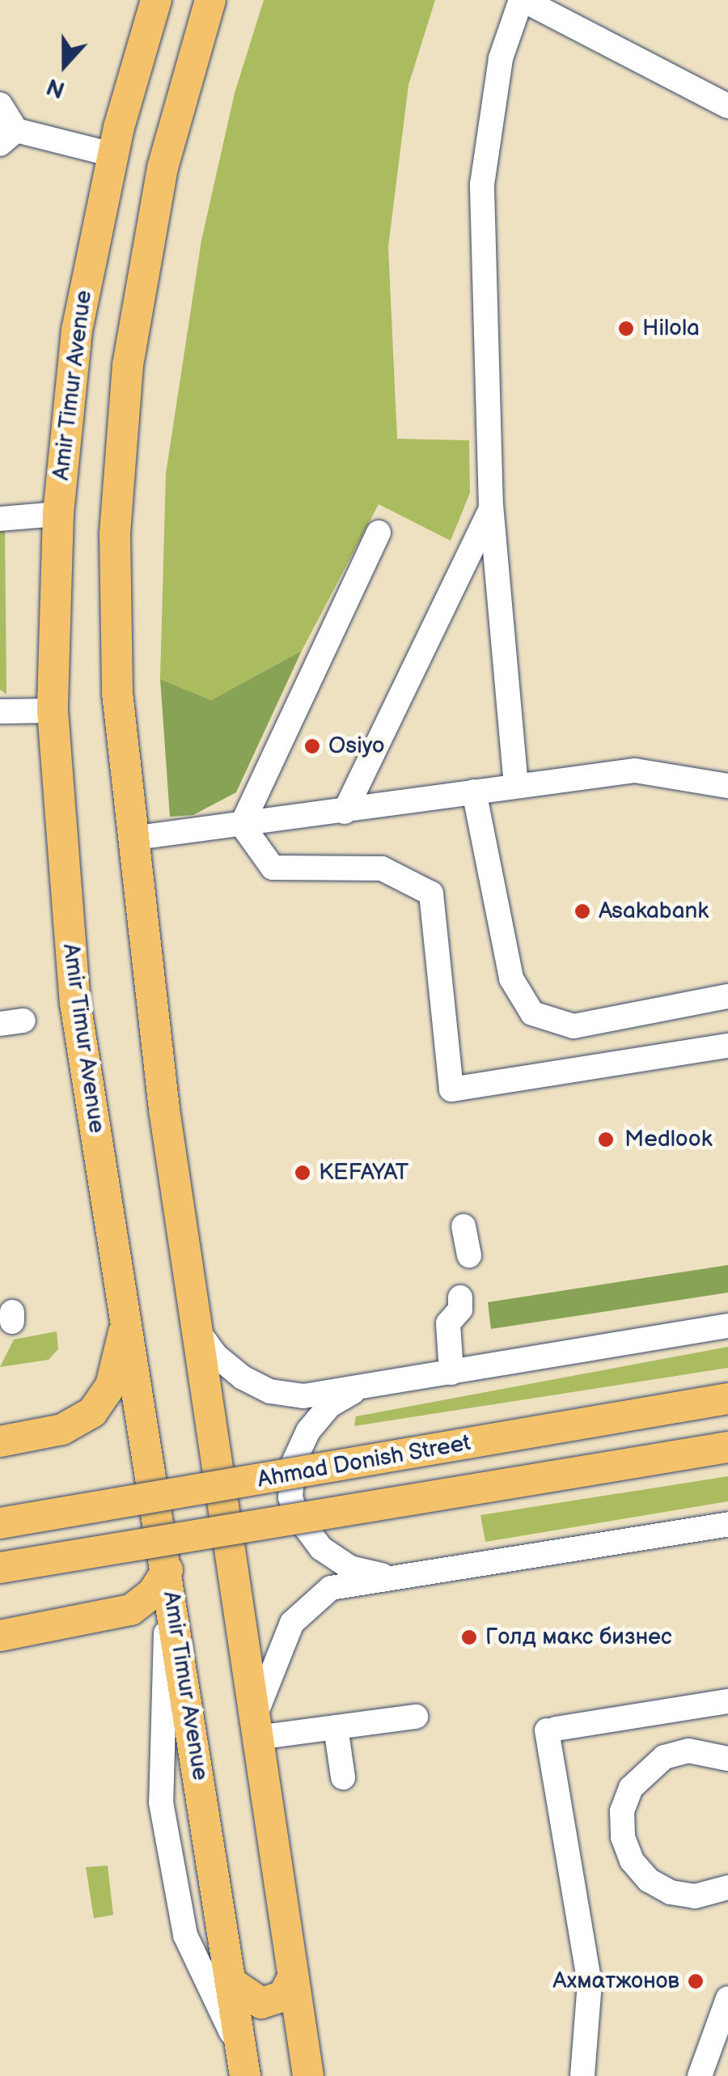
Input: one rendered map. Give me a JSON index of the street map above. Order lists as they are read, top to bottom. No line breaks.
{"streets":{"main road":["Amir Timur Avenue","Ahmad Donish Street"]},"places":["Hilola","Osiyo","Asakabank","Medlook","KEFAYAT","Голд макс бизнес","Ахматжонов"],"north":"bottom"}
